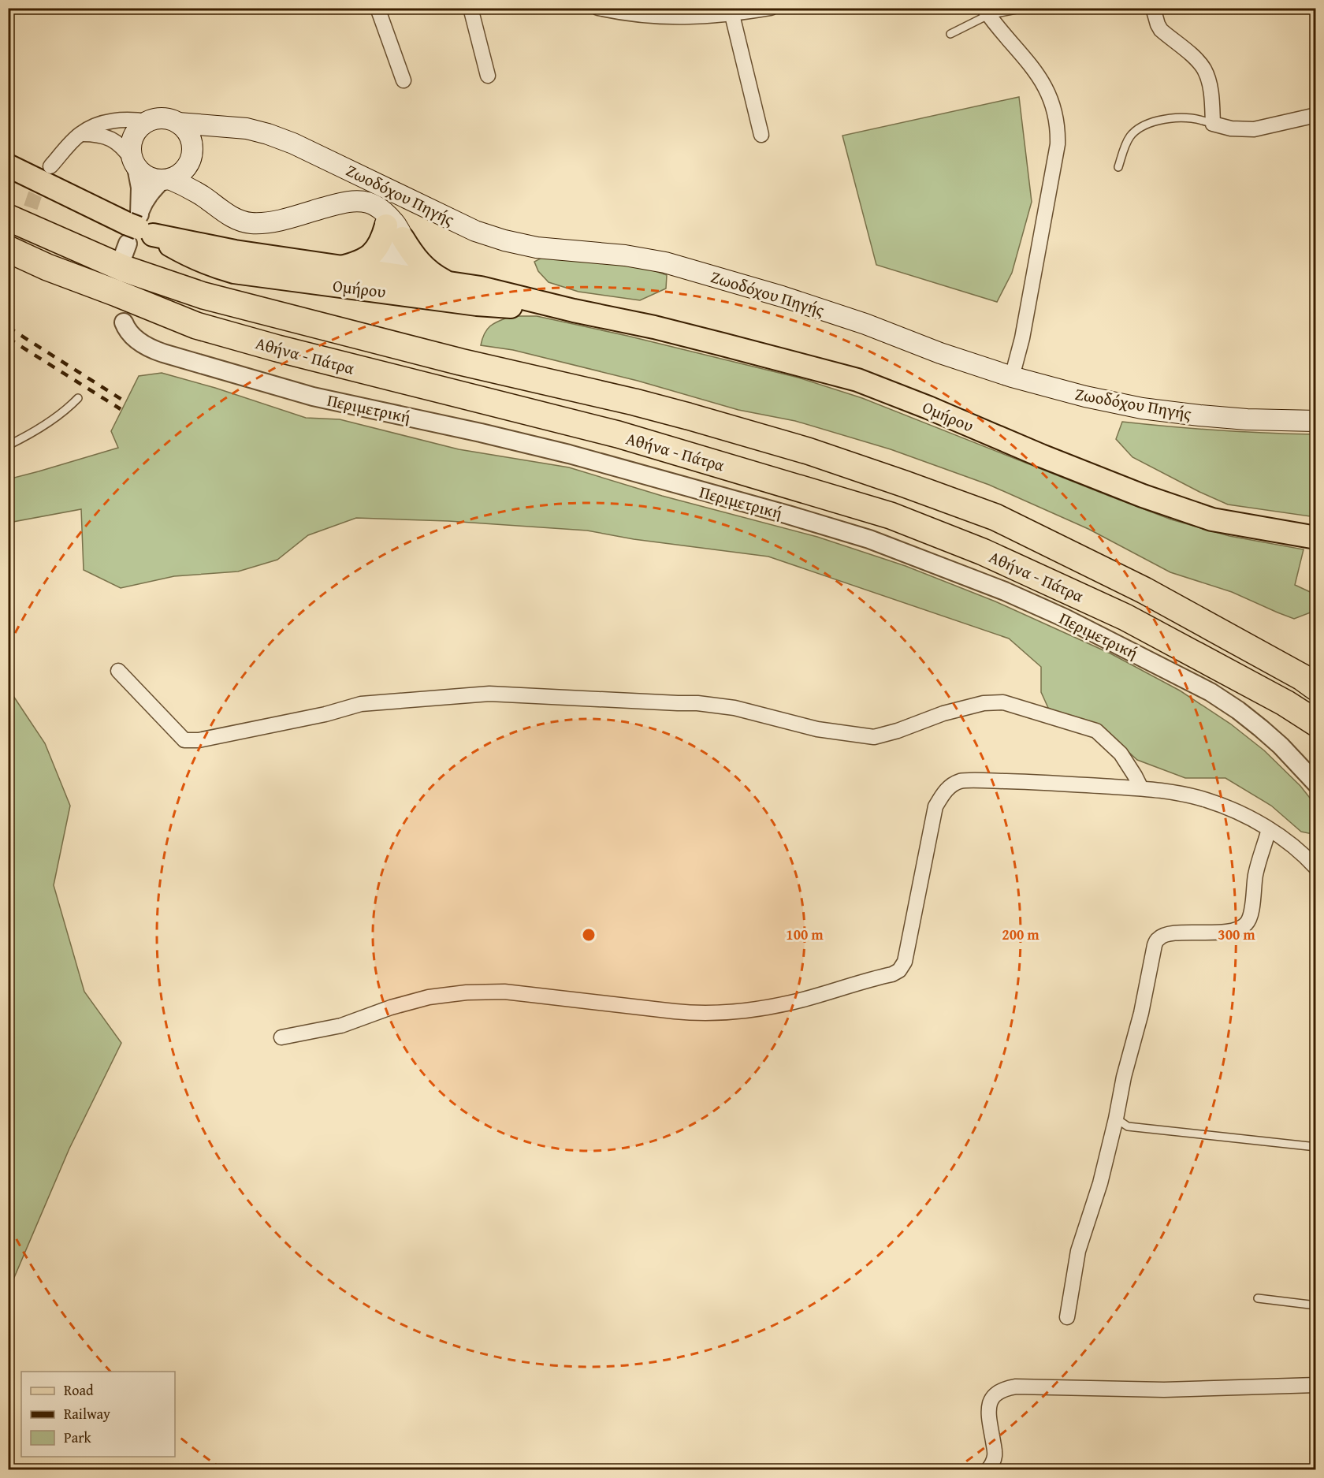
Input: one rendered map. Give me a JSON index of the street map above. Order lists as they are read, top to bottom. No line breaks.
{"streets":{"highway":["Αθήνα - Πάτρα"],"main road":["Ζωοδόχου Πηγής","Ομήρου"],"street":["Περιμετρική"]},"legend":["Road","Railway","Park"],"rings":["100 m","200 m","300 m"]}
